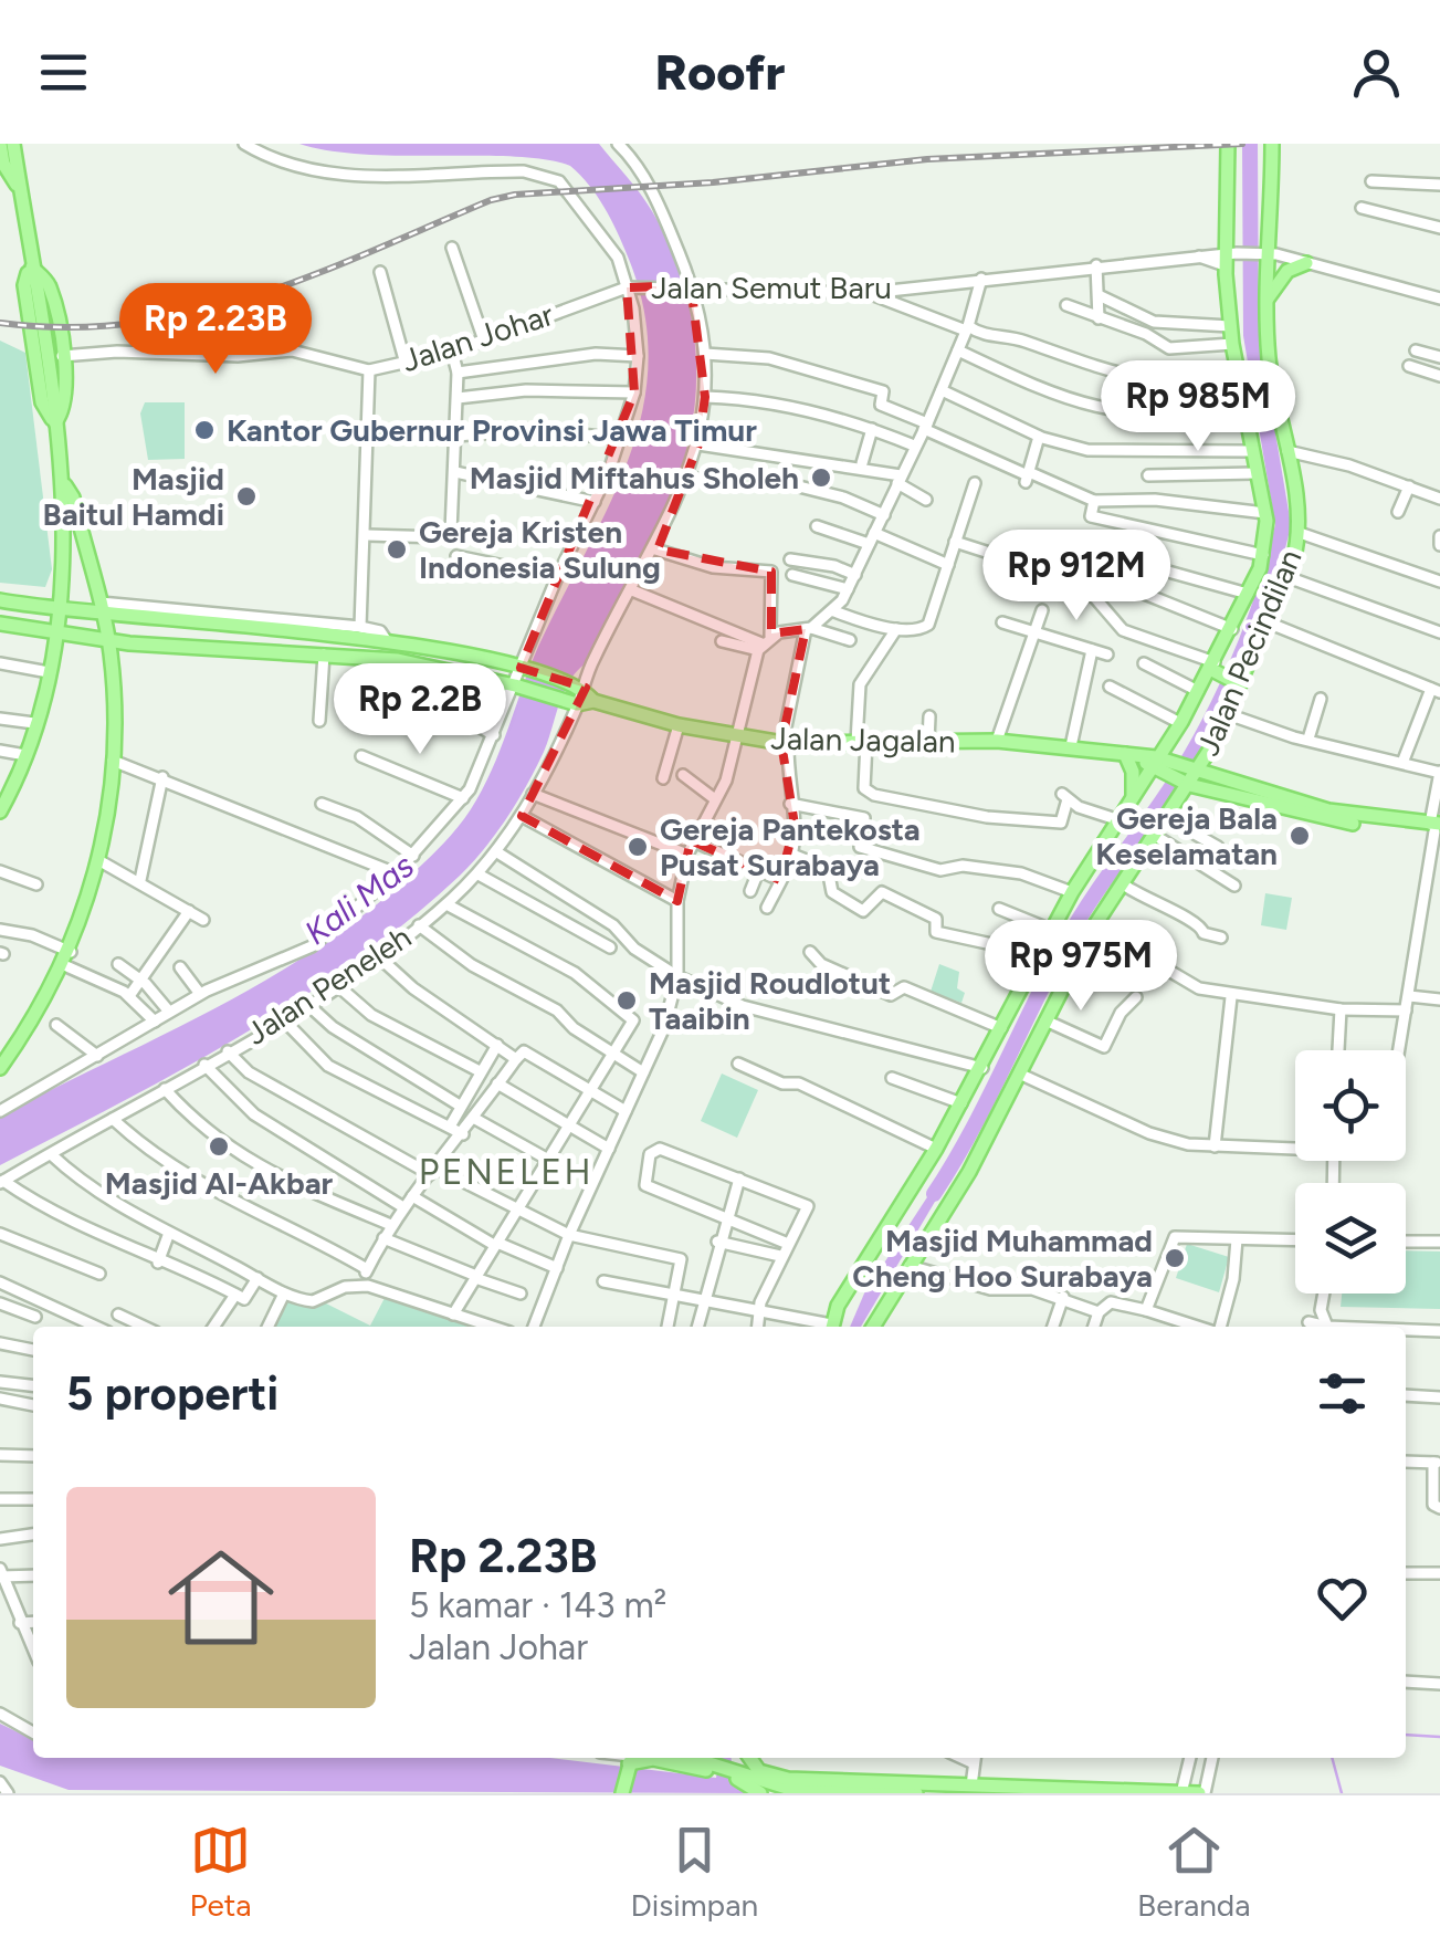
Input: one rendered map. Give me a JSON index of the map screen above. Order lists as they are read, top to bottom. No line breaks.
{"streets":{"main road":["Jalan Pecindilan","Jalan Jagalan"],"street":["Jalan Semut Baru","Jalan Johar","Jalan Peneleh"]},"crossings":[["Jalan Semut Baru","Jalan Johar"],["Jalan Semut Baru","Jalan Pecindilan"],["Jalan Semut Baru","Jalan Peneleh"]],"districts":["PENELEH"],"water":["Kali Mas"],"places":["Kantor Gubernur Provinsi Jawa Timur","Masjid Miftahus Sholeh","Masjid Baitul Hamdi","Gereja Kristen Indonesia Sulung","Gereja Bala Keselamatan","Gereja Pantekosta Pusat Surabaya","Masjid Roudlotut Taaibin","Masjid Al-Akbar","Masjid Muhammad Cheng Hoo Surabaya"],"page":{"header":"Roofr","price":["Rp 2.23B","Rp 985M","Rp 912M","Rp 2.2B","Rp 975M"],"heading":"5 properti","list":[{"name":"Rp 2.23B","note":"5 kamar · 143 m² · Jalan Johar"}],"tabs":["Peta","Disimpan","Beranda"]}}
